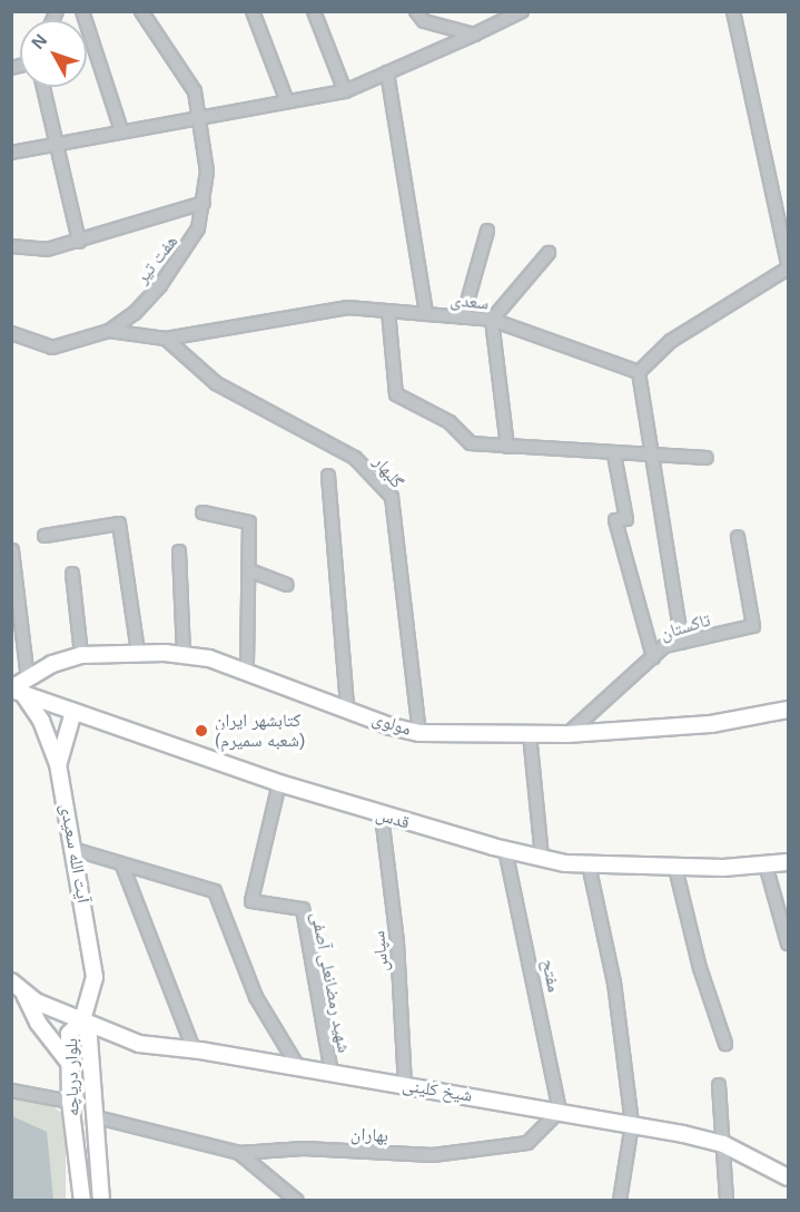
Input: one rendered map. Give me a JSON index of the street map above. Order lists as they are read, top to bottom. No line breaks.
{"streets":{"street":["هفت تیر","سعدی","گلبهار","تاکستان","مولوی","قدس","آیت الله سعیدی","سپاس","مفتح","شهید رمضانعلی آصفی","بلوار دریاچه","شیخ کلینی","بهاران"]},"crossings":[["هفت تیر","سعدی"],["سعدی","گلبهار"],["گلبهار","مولوی"],["تاکستان","مولوی"],["مولوی","قدس"],["مولوی","آیت الله سعیدی"],["قدس","آیت الله سعیدی"],["قدس","سپاس"],["قدس","مفتح"],["قدس","شهید رمضانعلی آصفی"],["آیت الله سعیدی","بلوار دریاچه"],["آیت الله سعیدی","شیخ کلینی"],["سپاس","شیخ کلینی"],["مفتح","شیخ کلینی"],["مفتح","بهاران"],["شهید رمضانعلی آصفی","شیخ کلینی"],["بلوار دریاچه","شیخ کلینی"],["شیخ کلینی","بهاران"]],"places":["کتابشهر ایران (شعبه سمیرم)"],"north":"top left"}
